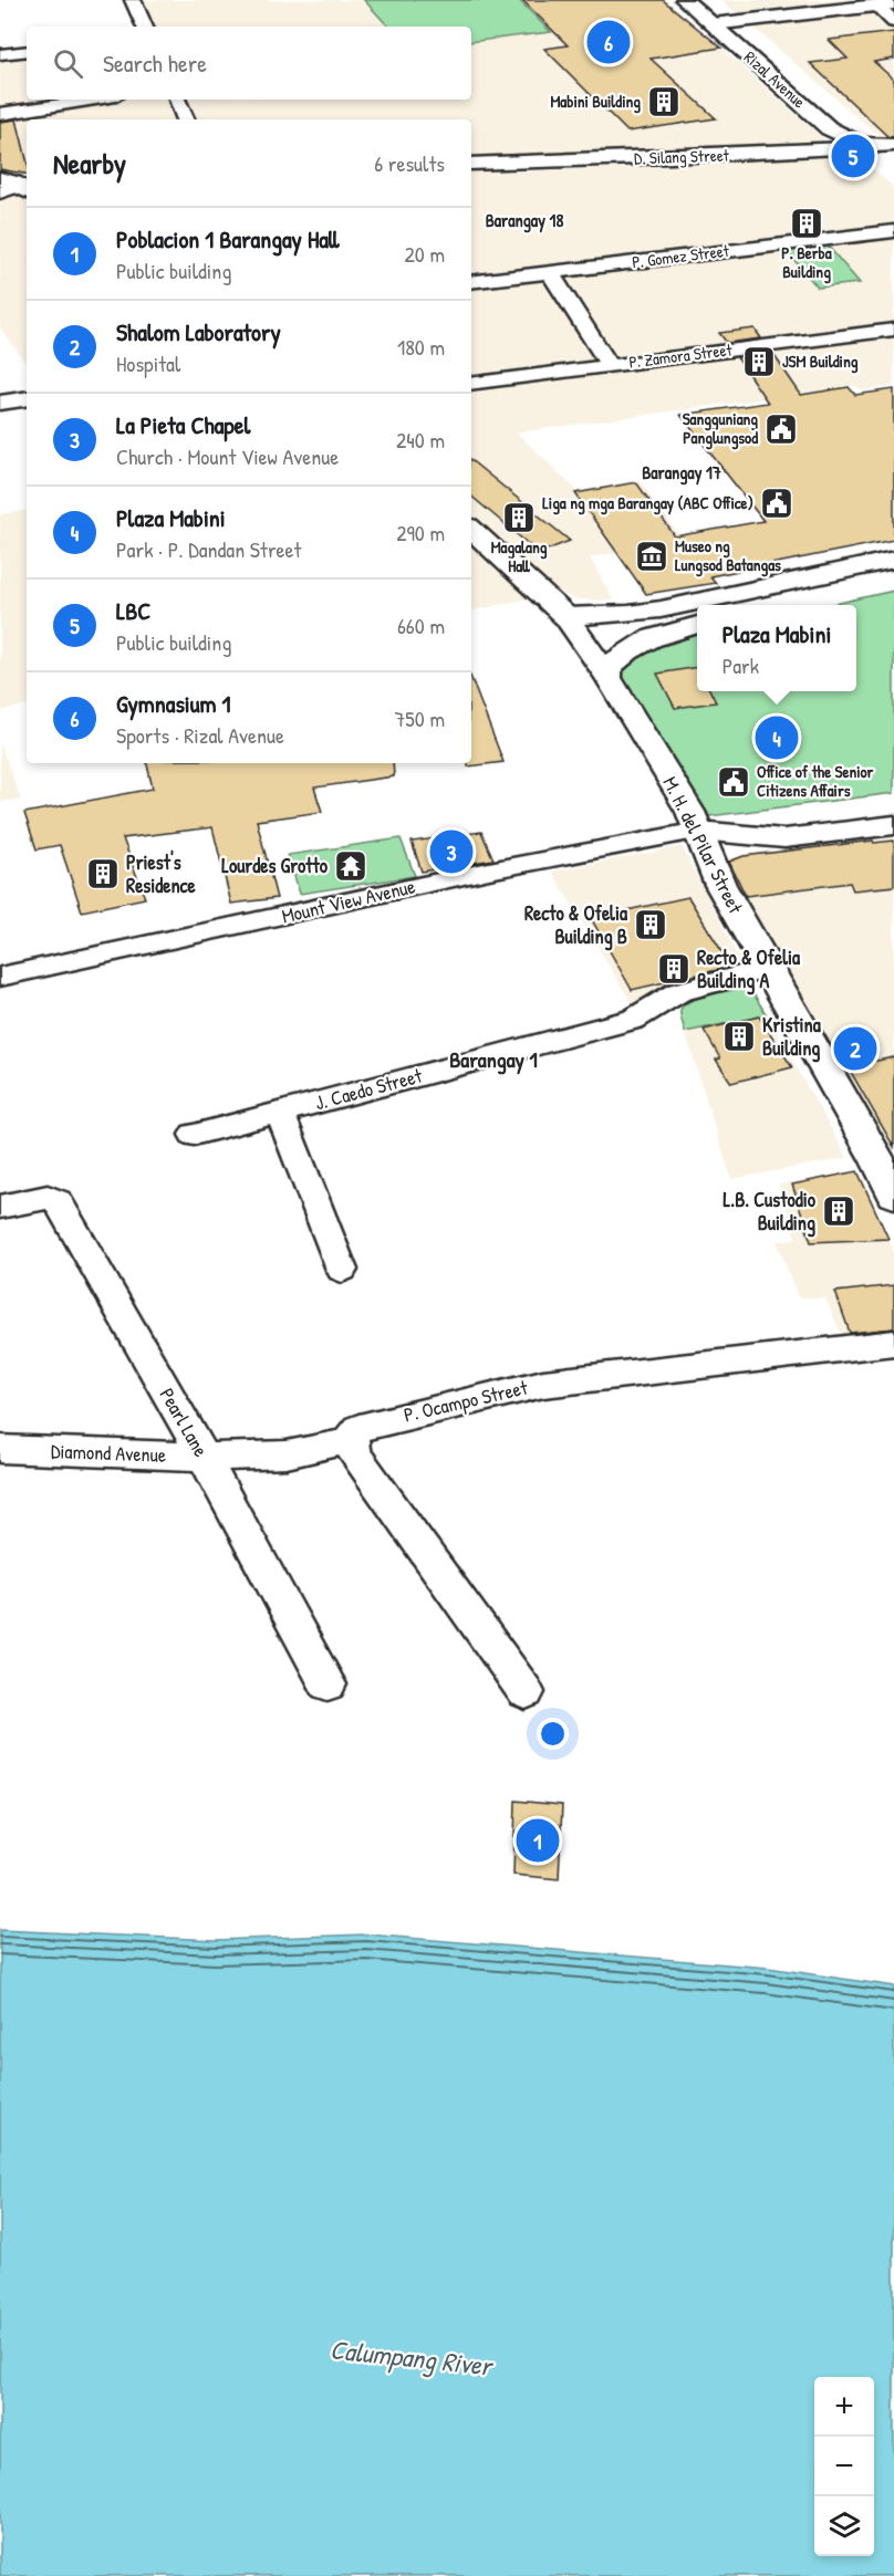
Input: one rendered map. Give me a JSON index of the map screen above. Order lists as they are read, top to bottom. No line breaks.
{"streets":{"main road":["Rizal Avenue","D. Silang Street","M. H. del Pilar Street"],"street":["P. Gomez Street","P. Zamora Street","Mount View Avenue","J. Caedo Street","P. Ocampo Street","Pearl Lane","Diamond Avenue"]},"crossings":[["Rizal Avenue","D. Silang Street"],["M. H. del Pilar Street","Mount View Avenue"],["M. H. del Pilar Street","J. Caedo Street"],["Pearl Lane","Diamond Avenue"]],"districts":["Barangay 18","Barangay 17","Barangay 1"],"water":["Calumpang River"],"places":{"building":["Mabini Building","P. Berba Building","JSM Building","Magalang Hall","Priest's Residence","Recto & Ofelia Building B","Recto & Ofelia Building A","Kristina Building","L.B. Custodio Building"],"public building":["Sangguniang Panglungsod","Liga ng mga Barangay (ABC Office)","Office of the Senior Citizens Affairs"],"museum":["Museo ng Lungsod Batangas"],"temple":["Lourdes Grotto"]},"page":{"pins":["6","5","4","3","2","1"],"search":"Search here","heading":["Nearby","6 results"],"list":[{"mark":"1","name":"Poblacion 1 Barangay Hall","note":"Public building","value":"20 m"},{"mark":"2","name":"Shalom Laboratory","note":"Hospital","value":"180 m"},{"mark":"3","name":"La Pieta Chapel","note":"Church · Mount View Avenue","value":"240 m"},{"mark":"4","name":"Plaza Mabini","note":"Park · P. Dandan Street","value":"290 m"},{"mark":"5","name":"LBC","note":"Public building","value":"660 m"},{"mark":"6","name":"Gymnasium 1","note":"Sports · Rizal Avenue","value":"750 m"}],"popup":["Plaza Mabini","Park"],"map_buttons":["+","−"]}}
